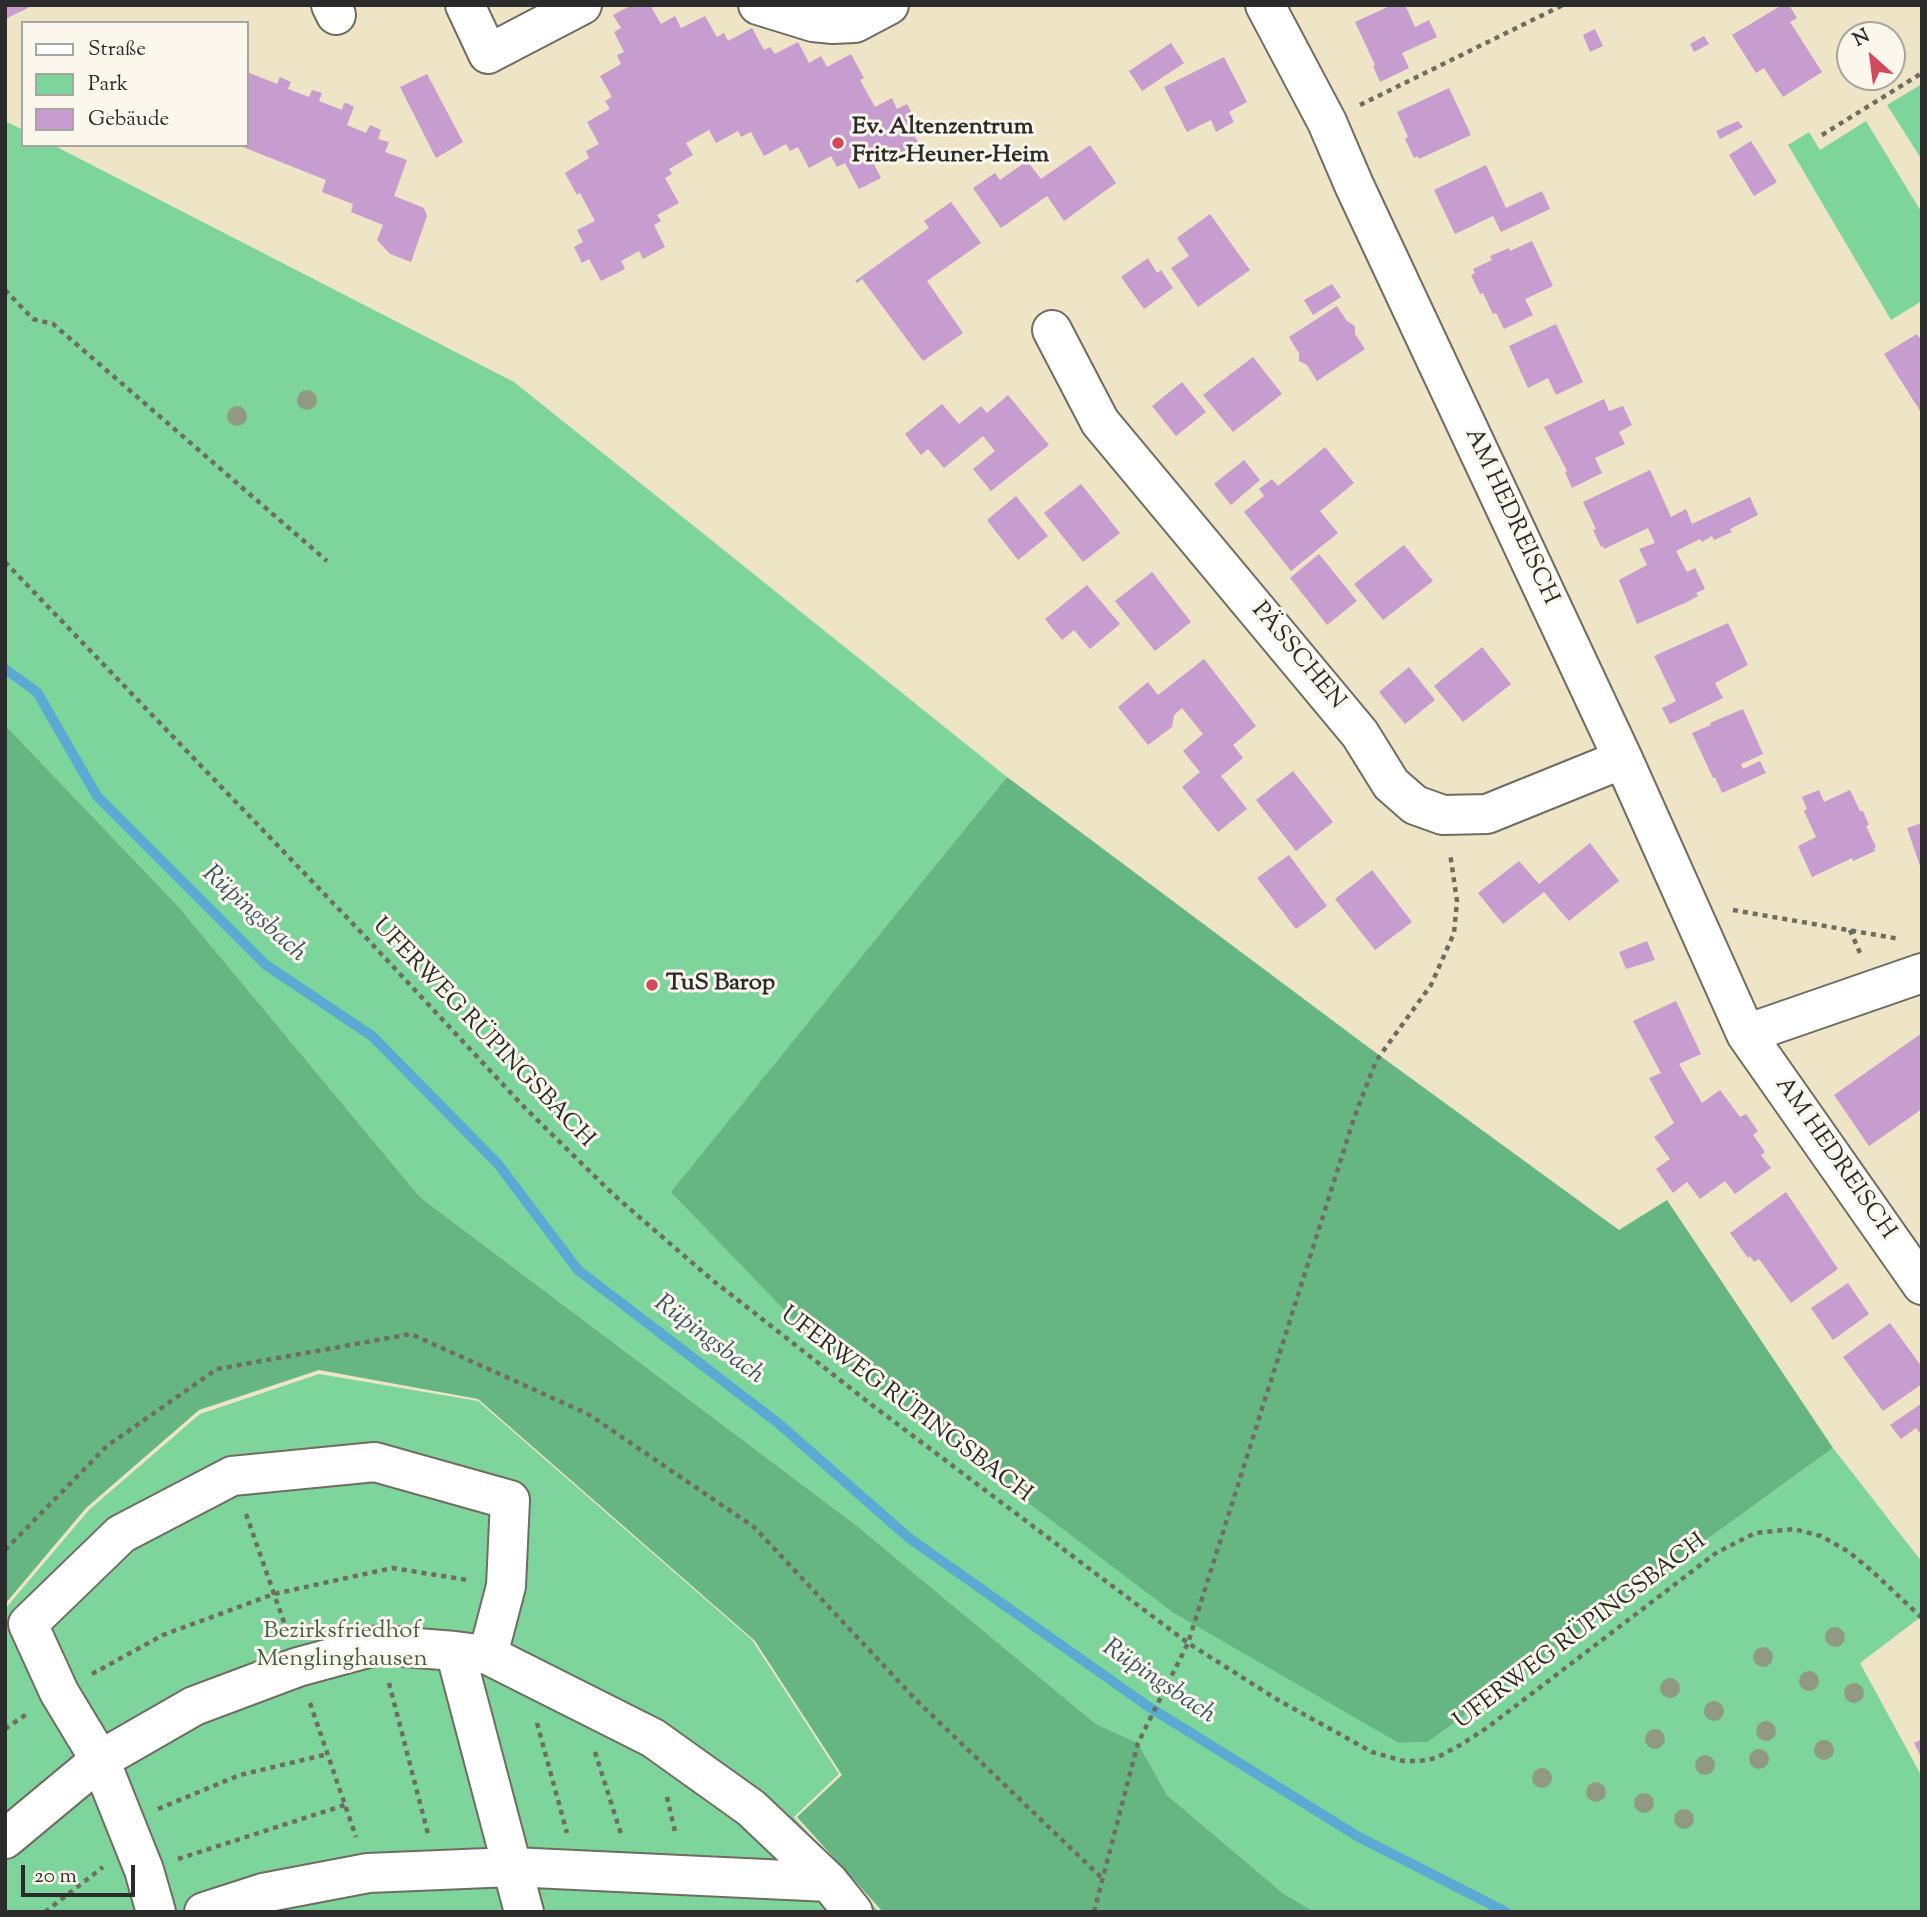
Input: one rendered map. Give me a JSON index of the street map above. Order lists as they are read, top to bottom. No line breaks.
{"streets":{"street":["AM HEDREISCH","PÄSSCHEN"],"path":["UFERWEG RÜPINGSBACH"]},"crossings":[["AM HEDREISCH","PÄSSCHEN"]],"water":["Rüpingsbach"],"parks":["Bezirksfriedhof Menglinghausen"],"places":["Ev. Altenzentrum Fritz-Heuner-Heim","TuS Barop"],"legend":["Straße","Park","Gebäude"],"scale_bar":"20 m","north":"top left"}
